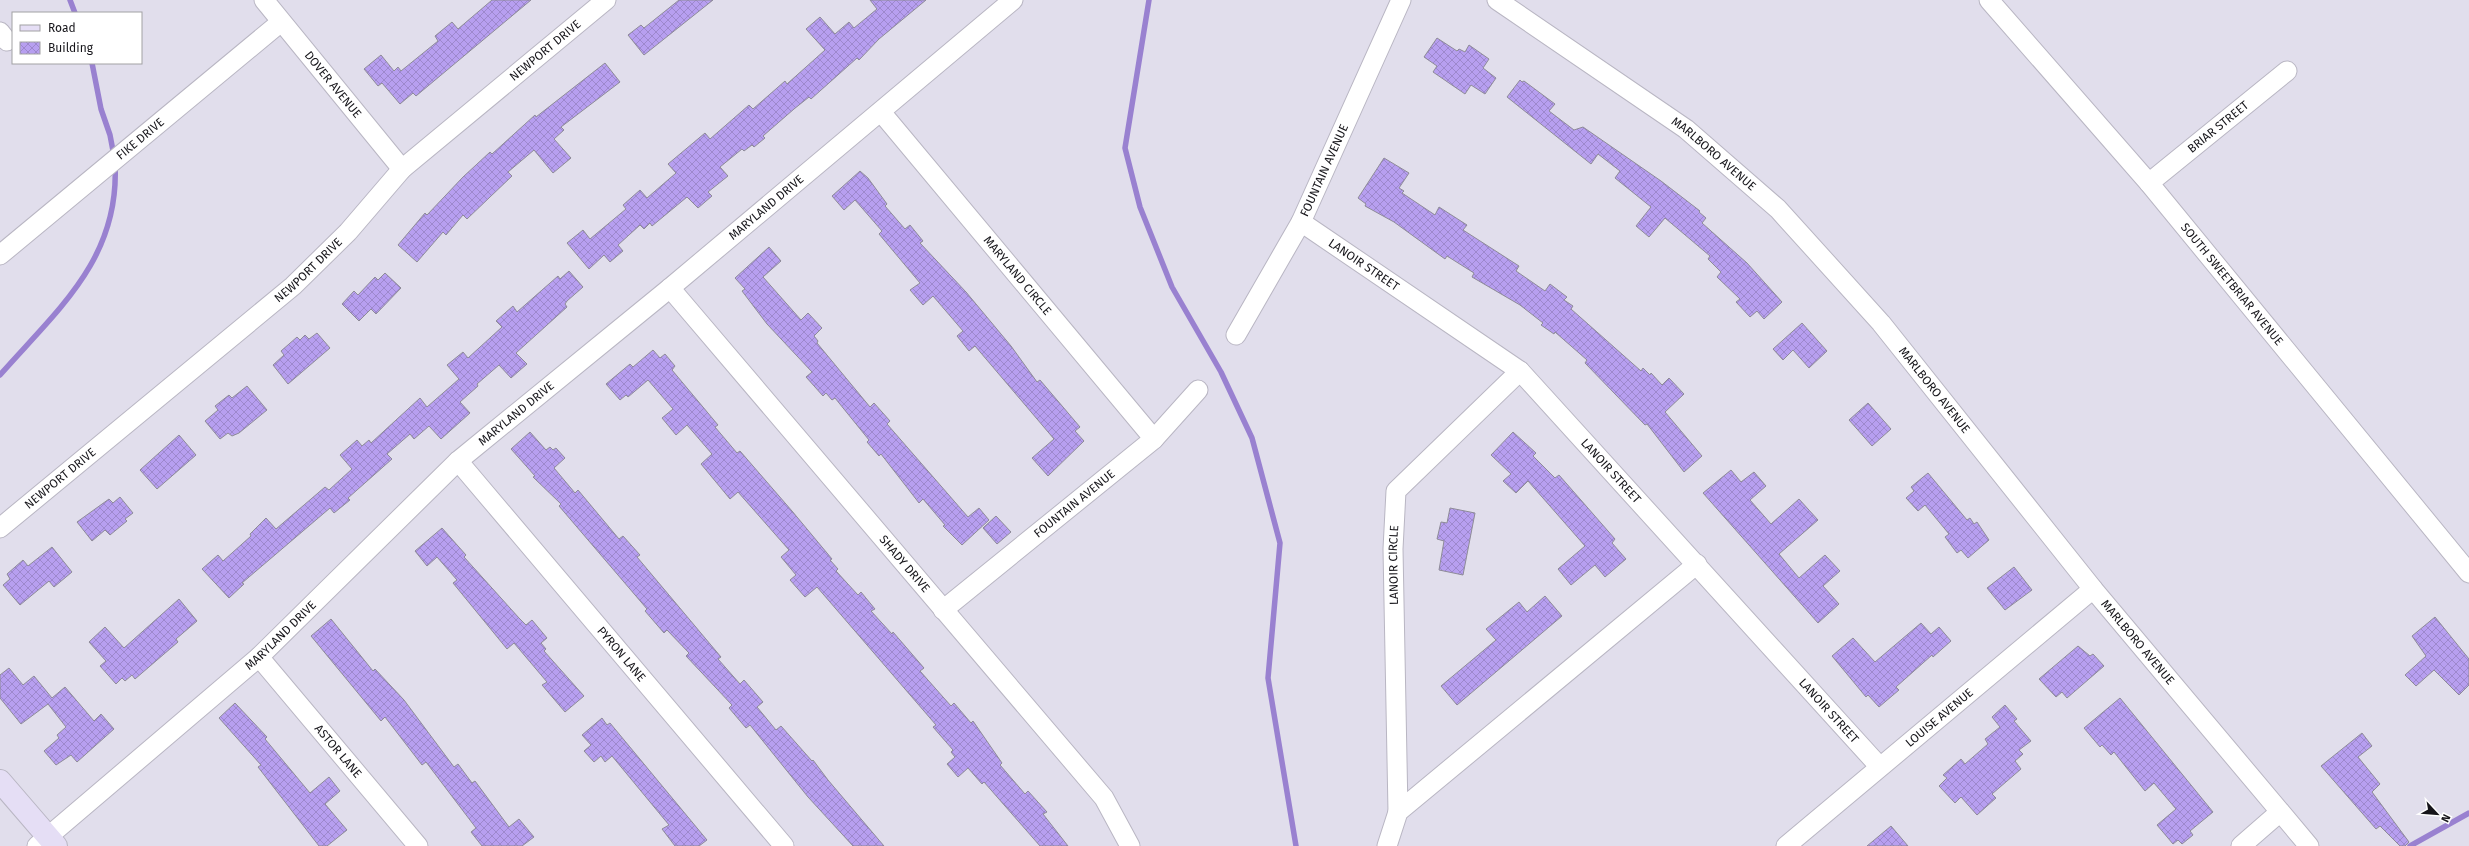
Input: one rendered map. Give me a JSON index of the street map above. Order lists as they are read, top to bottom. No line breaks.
{"streets":{"street":["NEWPORT DRIVE","DOVER AVENUE","BRIAR STREET","FIKE DRIVE","MARLBORO AVENUE","FOUNTAIN AVENUE","MARYLAND DRIVE","LANOIR STREET","MARYLAND CIRCLE","SOUTH SWEETBRIAR AVENUE","SHADY DRIVE","LANOIR CIRCLE","PYRON LANE","LOUISE AVENUE","ASTOR LANE"]},"crossings":[["NEWPORT DRIVE","DOVER AVENUE"],["DOVER AVENUE","FIKE DRIVE"],["BRIAR STREET","SOUTH SWEETBRIAR AVENUE"],["MARLBORO AVENUE","LOUISE AVENUE"],["FOUNTAIN AVENUE","LANOIR STREET"],["FOUNTAIN AVENUE","MARYLAND CIRCLE"],["FOUNTAIN AVENUE","SHADY DRIVE"],["MARYLAND DRIVE","MARYLAND CIRCLE"],["MARYLAND DRIVE","SHADY DRIVE"],["MARYLAND DRIVE","PYRON LANE"],["MARYLAND DRIVE","ASTOR LANE"],["LANOIR STREET","LANOIR CIRCLE"],["LANOIR STREET","LOUISE AVENUE"]],"legend":["Road","Building"],"north":"bottom right"}
